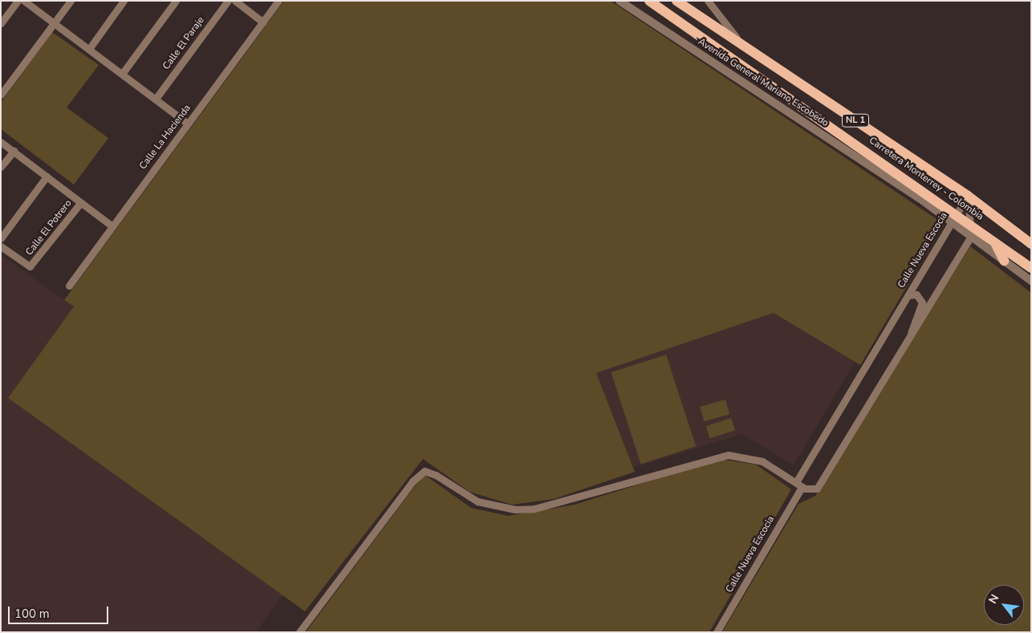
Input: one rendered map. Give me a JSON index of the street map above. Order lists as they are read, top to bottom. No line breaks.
{"streets":{"main road":["NL 1","Carretera Monterrey - Colombia"],"street":["Calle El Paraje","Avenida General Mariano Escobedo","Calle La Hacienda","Calle El Potrero","Calle Nueva Escocia"]},"crossings":[["Avenida General Mariano Escobedo","Carretera Monterrey - Colombia"],["Avenida General Mariano Escobedo","Calle Nueva Escocia"],["Carretera Monterrey - Colombia","Calle Nueva Escocia"]],"scale_bar":"100 m","north":"top left"}
